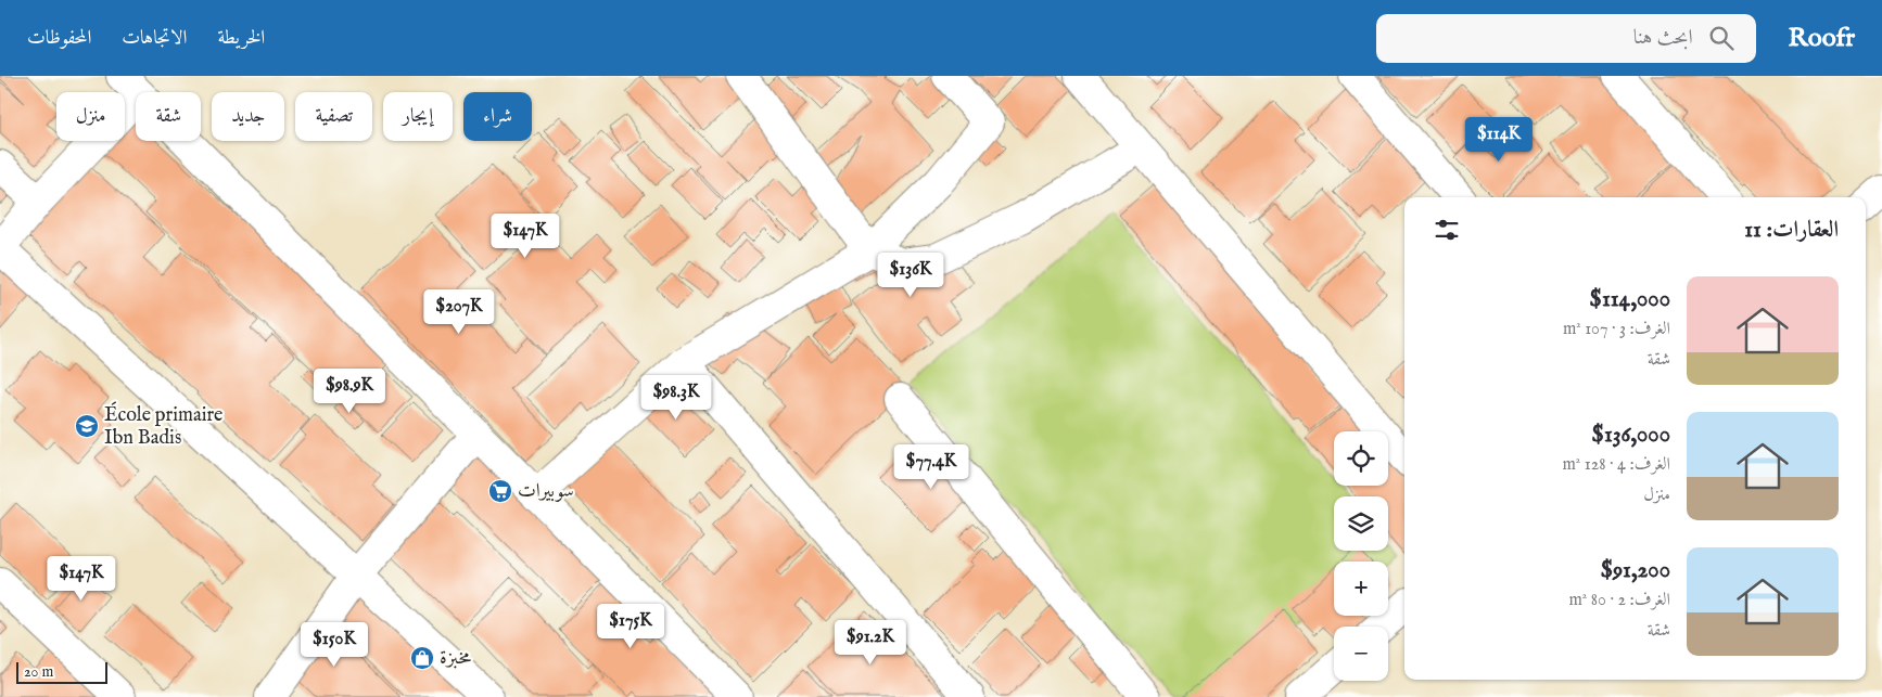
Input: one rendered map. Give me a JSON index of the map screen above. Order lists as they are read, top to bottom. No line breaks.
{"places":{"school or university":["École primaire Ibn Badis"],"supermarket":["سوبيرات"],"shop":["مخبزة"]},"scale_bar":"20 m","page":{"header":"Roofr","search":"ابحث هنا","nav":["الخريطة","الاتجاهات","المحفوظات"],"chip":["شراء","إيجار","تصفية","جديد","شقة","منزل"],"price":["$114K","$147K","$136K","$207K","$98.9K","$98.3K","$77.4K","$147K","$175K","$91.2K","$150K"],"heading":"العقارات: 11","list":[{"name":"$114,000","note":"الغرف: 3 · 107 m² · شقة"},{"name":"$136,000","note":"الغرف: 4 · 128 m² · منزل"},{"name":"$91,200","note":"الغرف: 2 · 80 m² · شقة"}],"map_buttons":["+","−"],"scale":"20 m"}}
